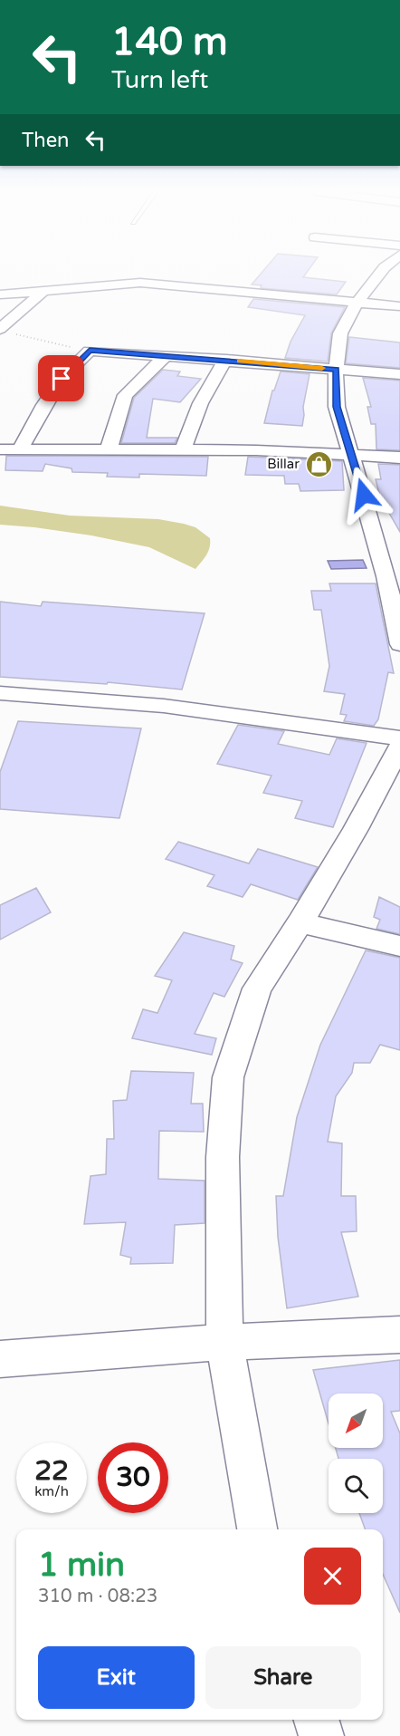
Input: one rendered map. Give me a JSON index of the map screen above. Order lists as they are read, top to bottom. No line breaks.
{"places":{"shop":["Billar"]},"north":"bottom left","page":{"turn":["140 m","Turn left"],"then":"Then","speed":"22 km/h","limit":"30","heading":["1 min","310 m · 08:23"],"buttons":["Exit","Share"]}}
